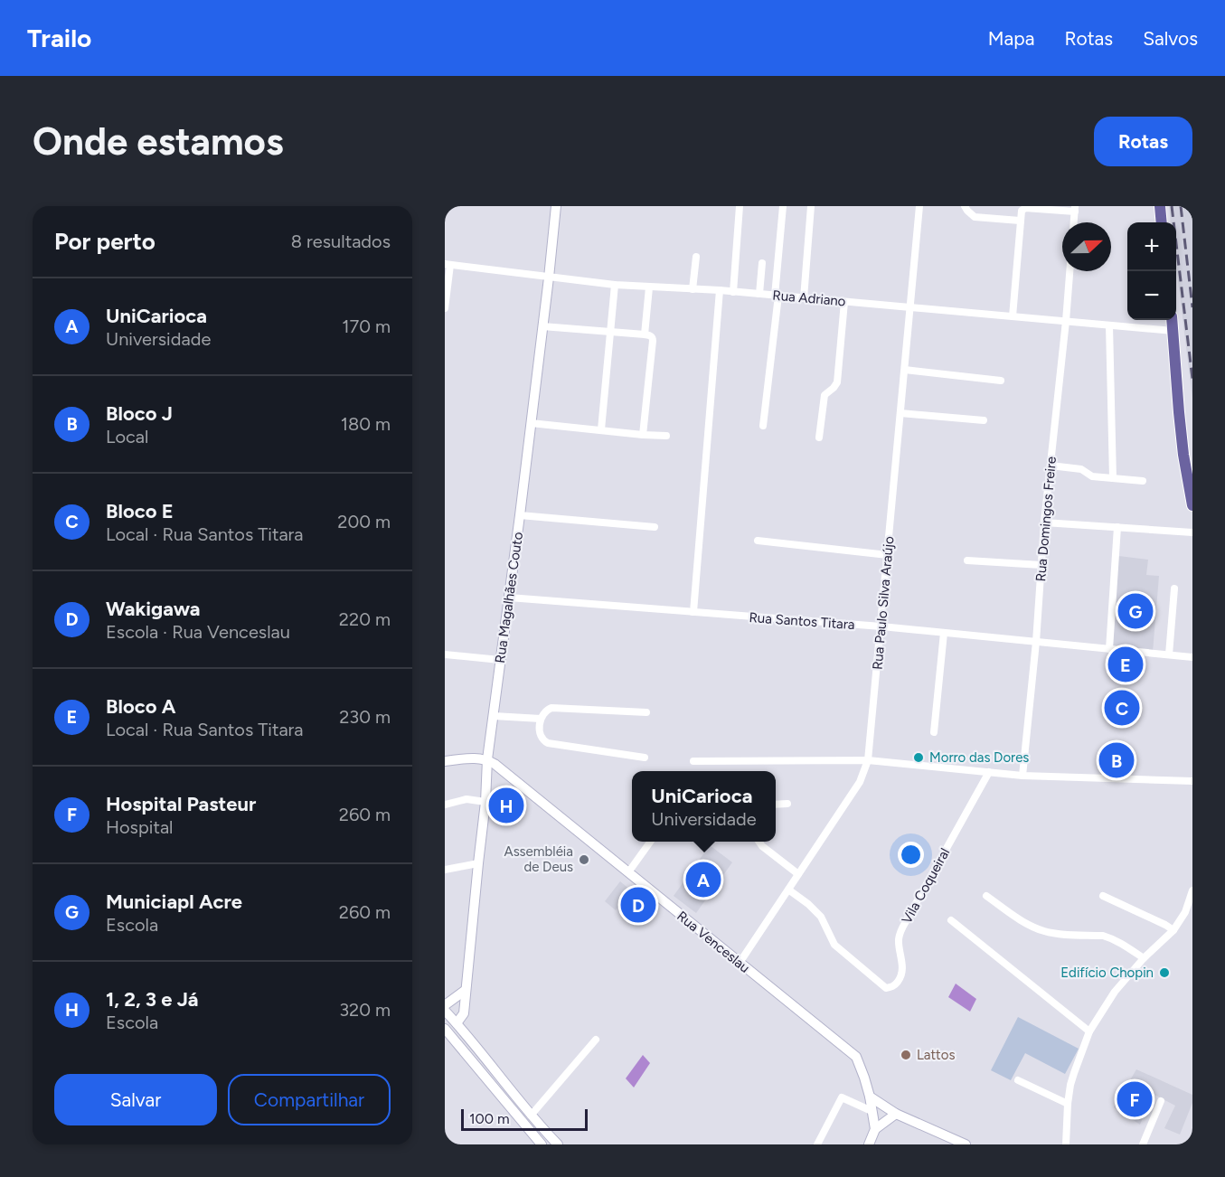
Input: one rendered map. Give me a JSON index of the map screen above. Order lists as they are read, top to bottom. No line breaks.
{"streets":{"street":["Rua Adriano","Rua Domingos Freire","Rua Magalhães Couto","Rua Paulo Silva Araújo","Rua Santos Titara","Vila Coqueiral","Rua Venceslau"]},"crossings":[["Rua Adriano","Rua Domingos Freire"],["Rua Adriano","Rua Magalhães Couto"],["Rua Adriano","Rua Paulo Silva Araújo"],["Rua Domingos Freire","Rua Santos Titara"],["Rua Magalhães Couto","Rua Santos Titara"],["Rua Magalhães Couto","Rua Venceslau"],["Rua Paulo Silva Araújo","Rua Santos Titara"],["Rua Paulo Silva Araújo","Vila Coqueiral"],["Rua Paulo Silva Araújo","Rua Venceslau"]],"places":["Morro das Dores","Assembléia de Deus","Edifício Chopin","Lattos"],"scale_bar":"100 m","north":"right","page":{"header":"Trailo","nav":["Mapa","Rotas","Salvos"],"buttons":["Rotas",["Salvar","Compartilhar"]],"title":"Onde estamos","heading":["Por perto","8 resultados"],"map_buttons":["+","−"],"list":[{"mark":"A","name":"UniCarioca","note":"Universidade","value":"170 m"},{"mark":"B","name":"Bloco J","note":"Local","value":"180 m"},{"mark":"C","name":"Bloco E","note":"Local · Rua Santos Titara","value":"200 m"},{"mark":"D","name":"Wakigawa","note":"Escola · Rua Venceslau","value":"220 m"},{"mark":"E","name":"Bloco A","note":"Local · Rua Santos Titara","value":"230 m"},{"mark":"F","name":"Hospital Pasteur","note":"Hospital","value":"260 m"},{"mark":"G","name":"Municiapl Acre","note":"Escola","value":"260 m"},{"mark":"H","name":"1, 2, 3 e Já","note":"Escola","value":"320 m"}],"pins":["G","E","C","B","H","A","D","F"],"popup":["UniCarioca","Universidade"],"scale":"100 m"}}
